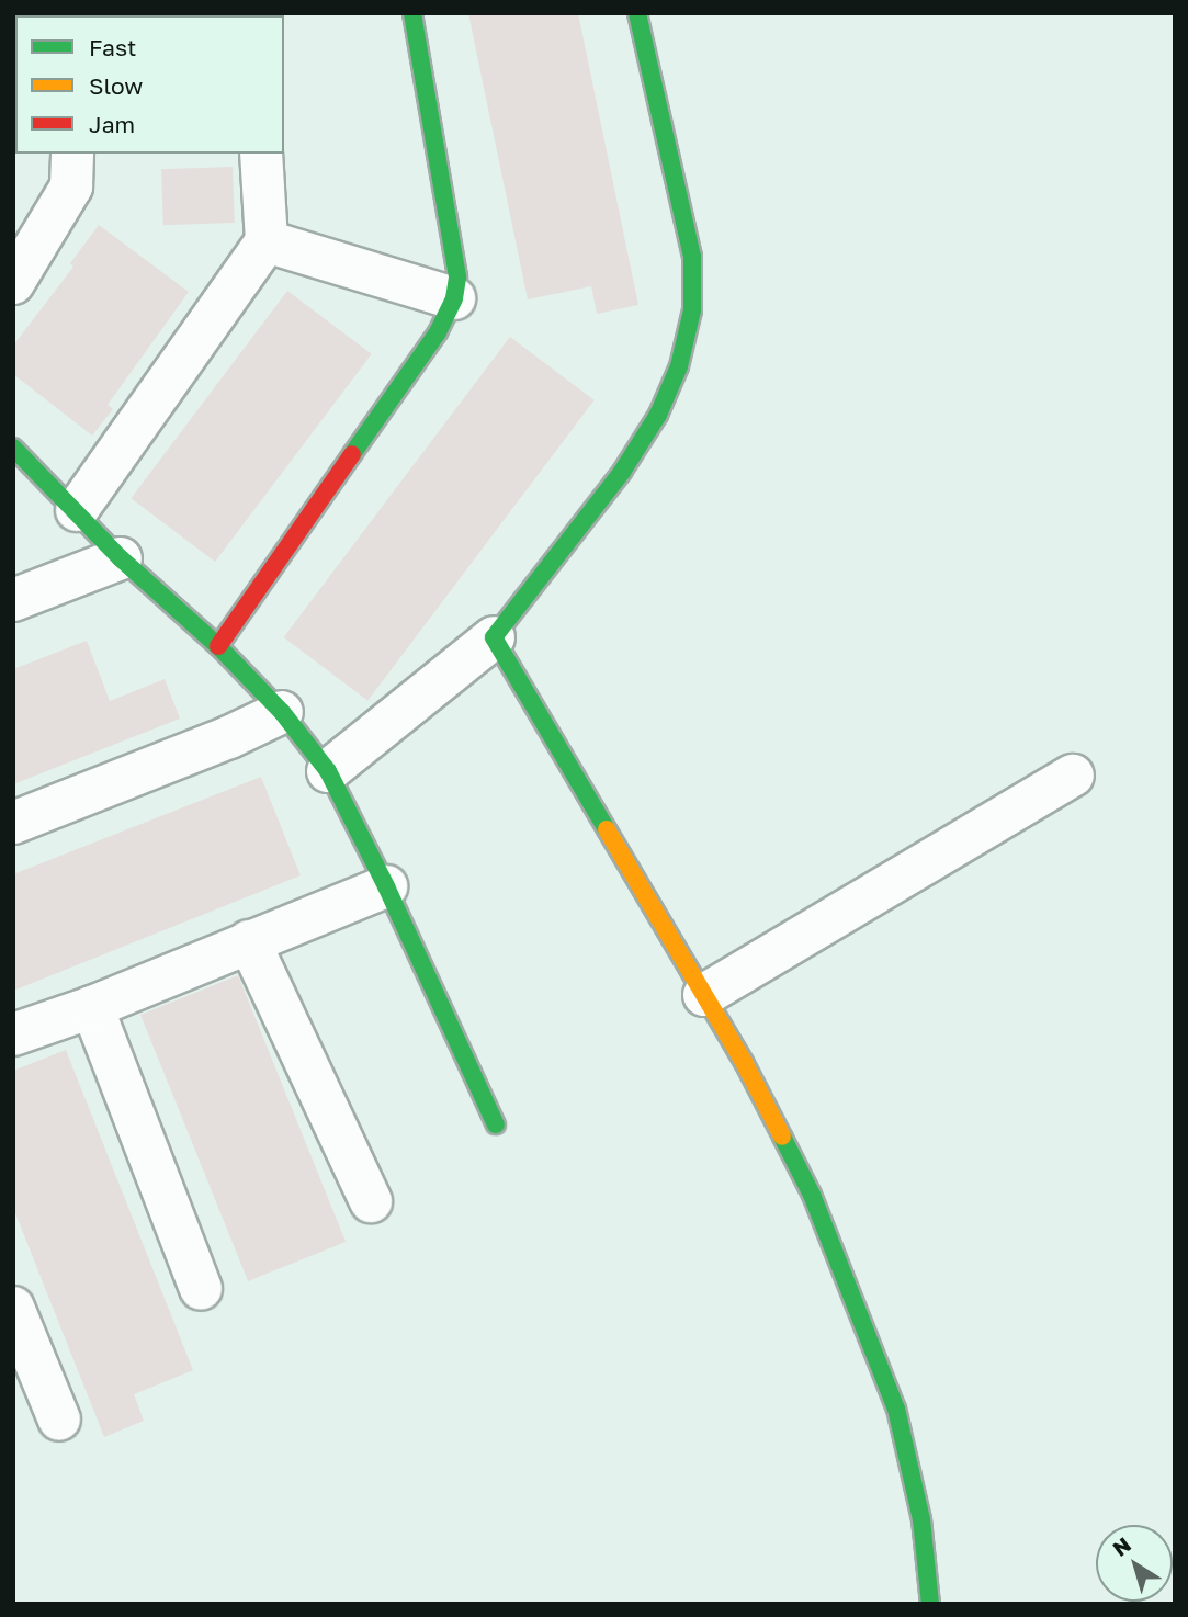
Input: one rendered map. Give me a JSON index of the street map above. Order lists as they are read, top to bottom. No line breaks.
{"legend":["Fast","Slow","Jam"],"north":"top left"}
